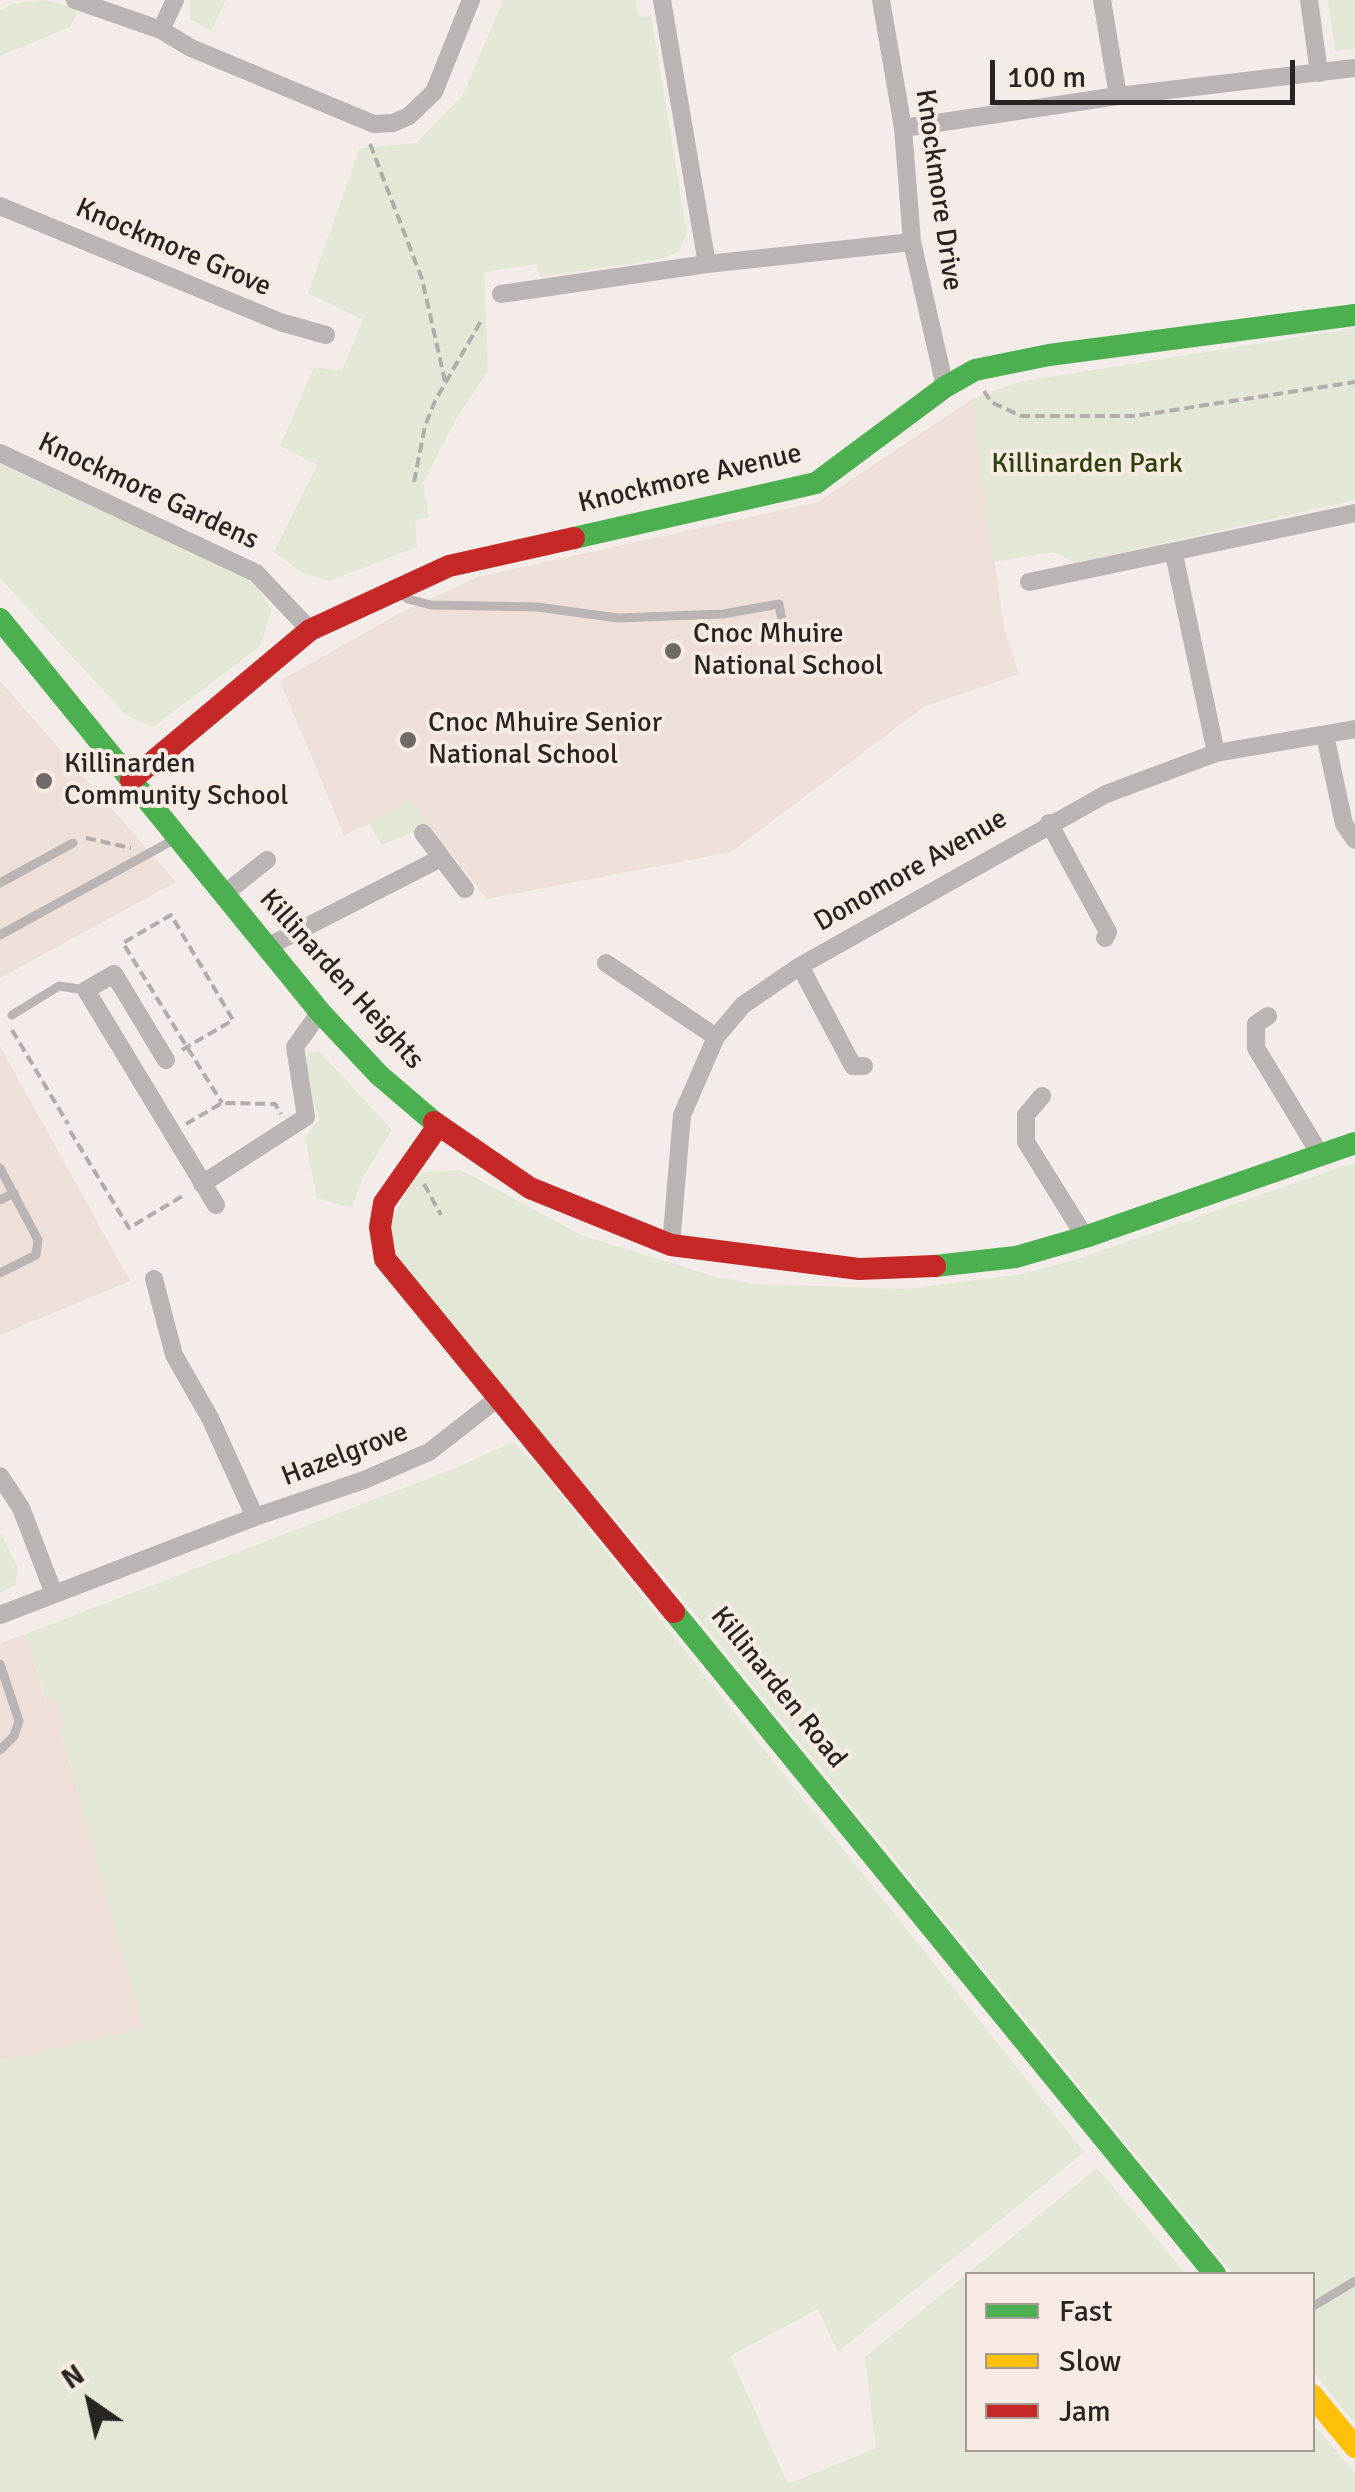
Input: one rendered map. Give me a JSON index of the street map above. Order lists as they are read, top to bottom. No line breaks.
{"streets":{"street":["Knockmore Drive","Knockmore Grove","Knockmore Avenue","Knockmore Gardens","Donomore Avenue","Killinarden Heights","Hazelgrove","Killinarden Road"]},"crossings":[["Knockmore Drive","Knockmore Avenue"],["Knockmore Avenue","Knockmore Gardens"],["Knockmore Avenue","Killinarden Heights"],["Donomore Avenue","Killinarden Heights"],["Killinarden Heights","Killinarden Road"],["Hazelgrove","Killinarden Road"]],"parks":["Killinarden Park"],"places":["Cnoc Mhuire National School","Cnoc Mhuire Senior National School","Killinarden Community School"],"legend":["Fast","Slow","Jam"],"scale_bar":"100 m","north":"top left"}
